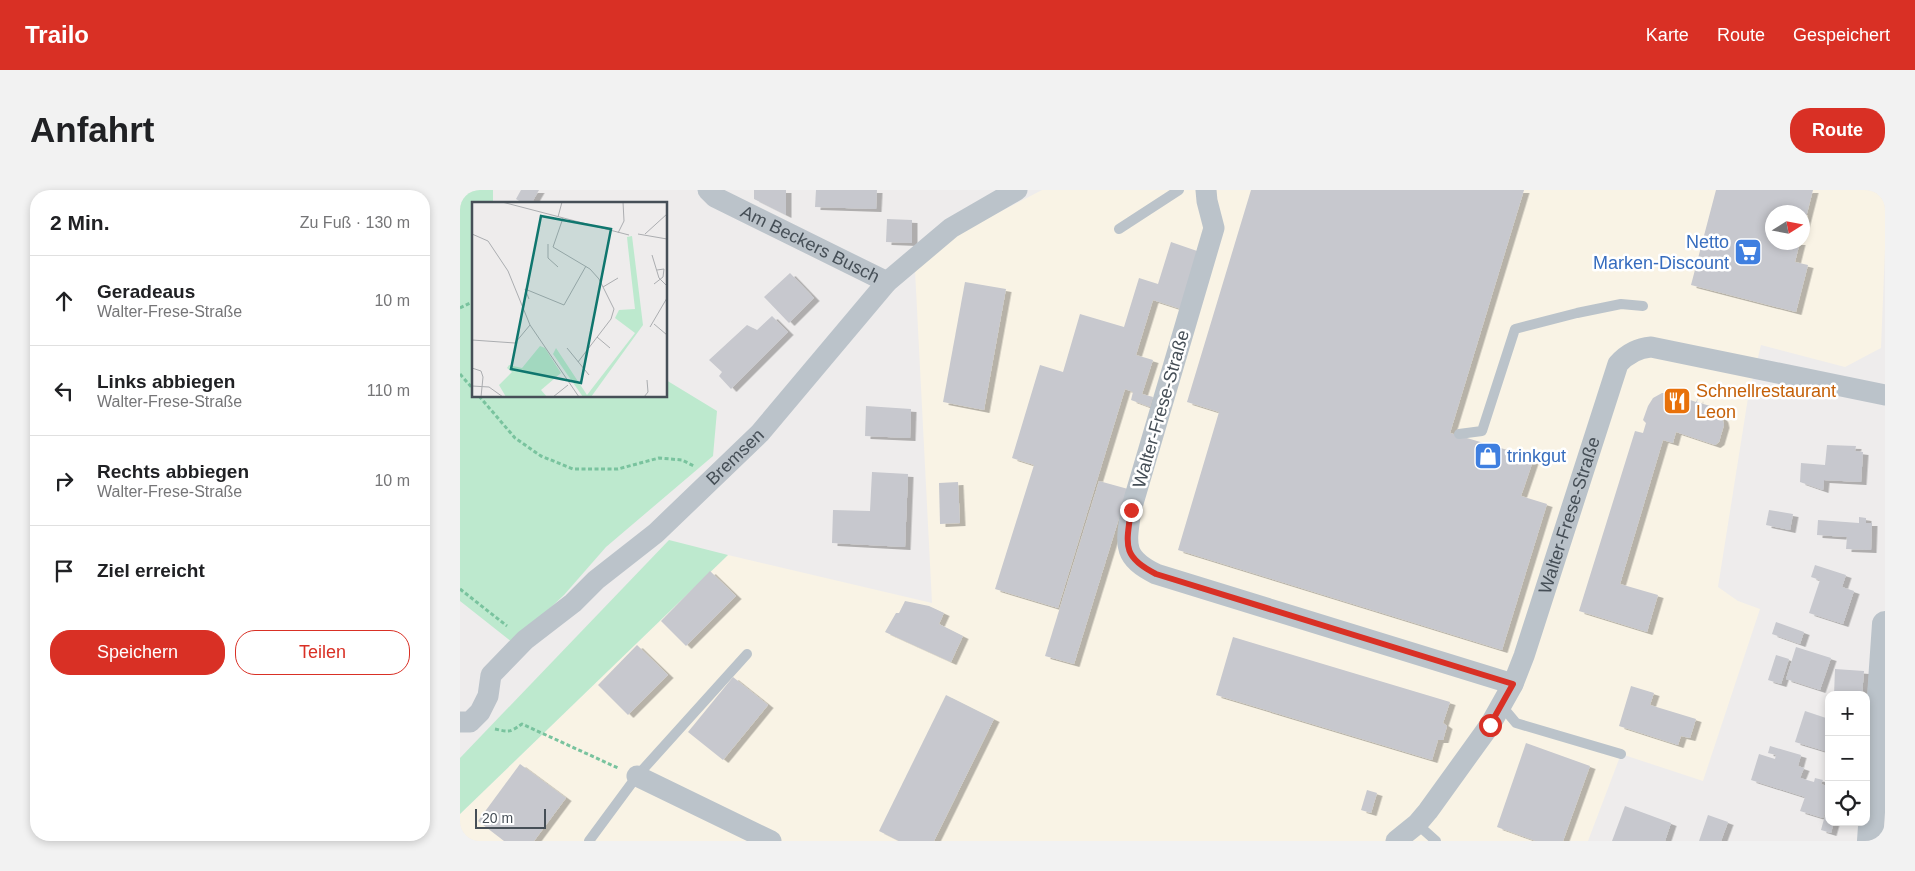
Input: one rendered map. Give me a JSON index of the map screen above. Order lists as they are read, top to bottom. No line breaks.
{"streets":{"street":["Am Beckers Busch","Walter-Frese-Straße","Bremsen"]},"crossings":[["Am Beckers Busch","Bremsen"]],"places":{"supermarket":["Netto Marken-Discount"],"restaurant":["Schnellrestaurant Leon"],"shop":["trinkgut"]},"scale_bar":"20 m","north":"right","page":{"header":"Trailo","nav":["Karte","Route","Gespeichert"],"buttons":["Route",["Speichern","Teilen"]],"title":"Anfahrt","heading":["2 Min.","Zu Fuß · 130 m"],"list":[["Geradeaus","Walter-Frese-Straße","10 m"],["Links abbiegen","Walter-Frese-Straße","110 m"],["Rechts abbiegen","Walter-Frese-Straße","10 m"],"Ziel erreicht"],"map_buttons":["+","−"],"scale":"20 m"}}
